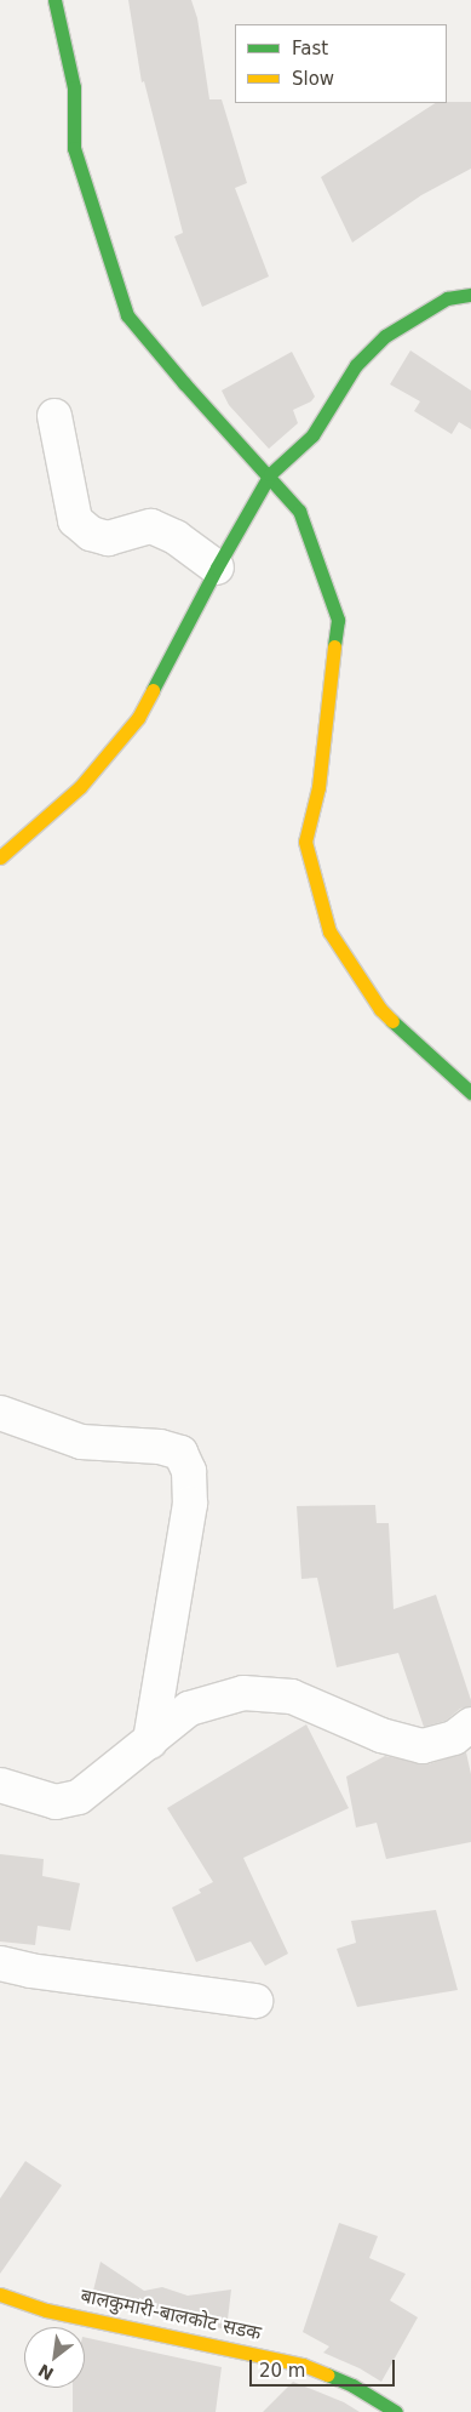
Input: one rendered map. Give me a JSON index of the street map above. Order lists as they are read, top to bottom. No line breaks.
{"streets":{"street":["बालकुमारी-बालकोट सडक"]},"legend":["Fast","Slow"],"scale_bar":"20 m","north":"bottom left"}
